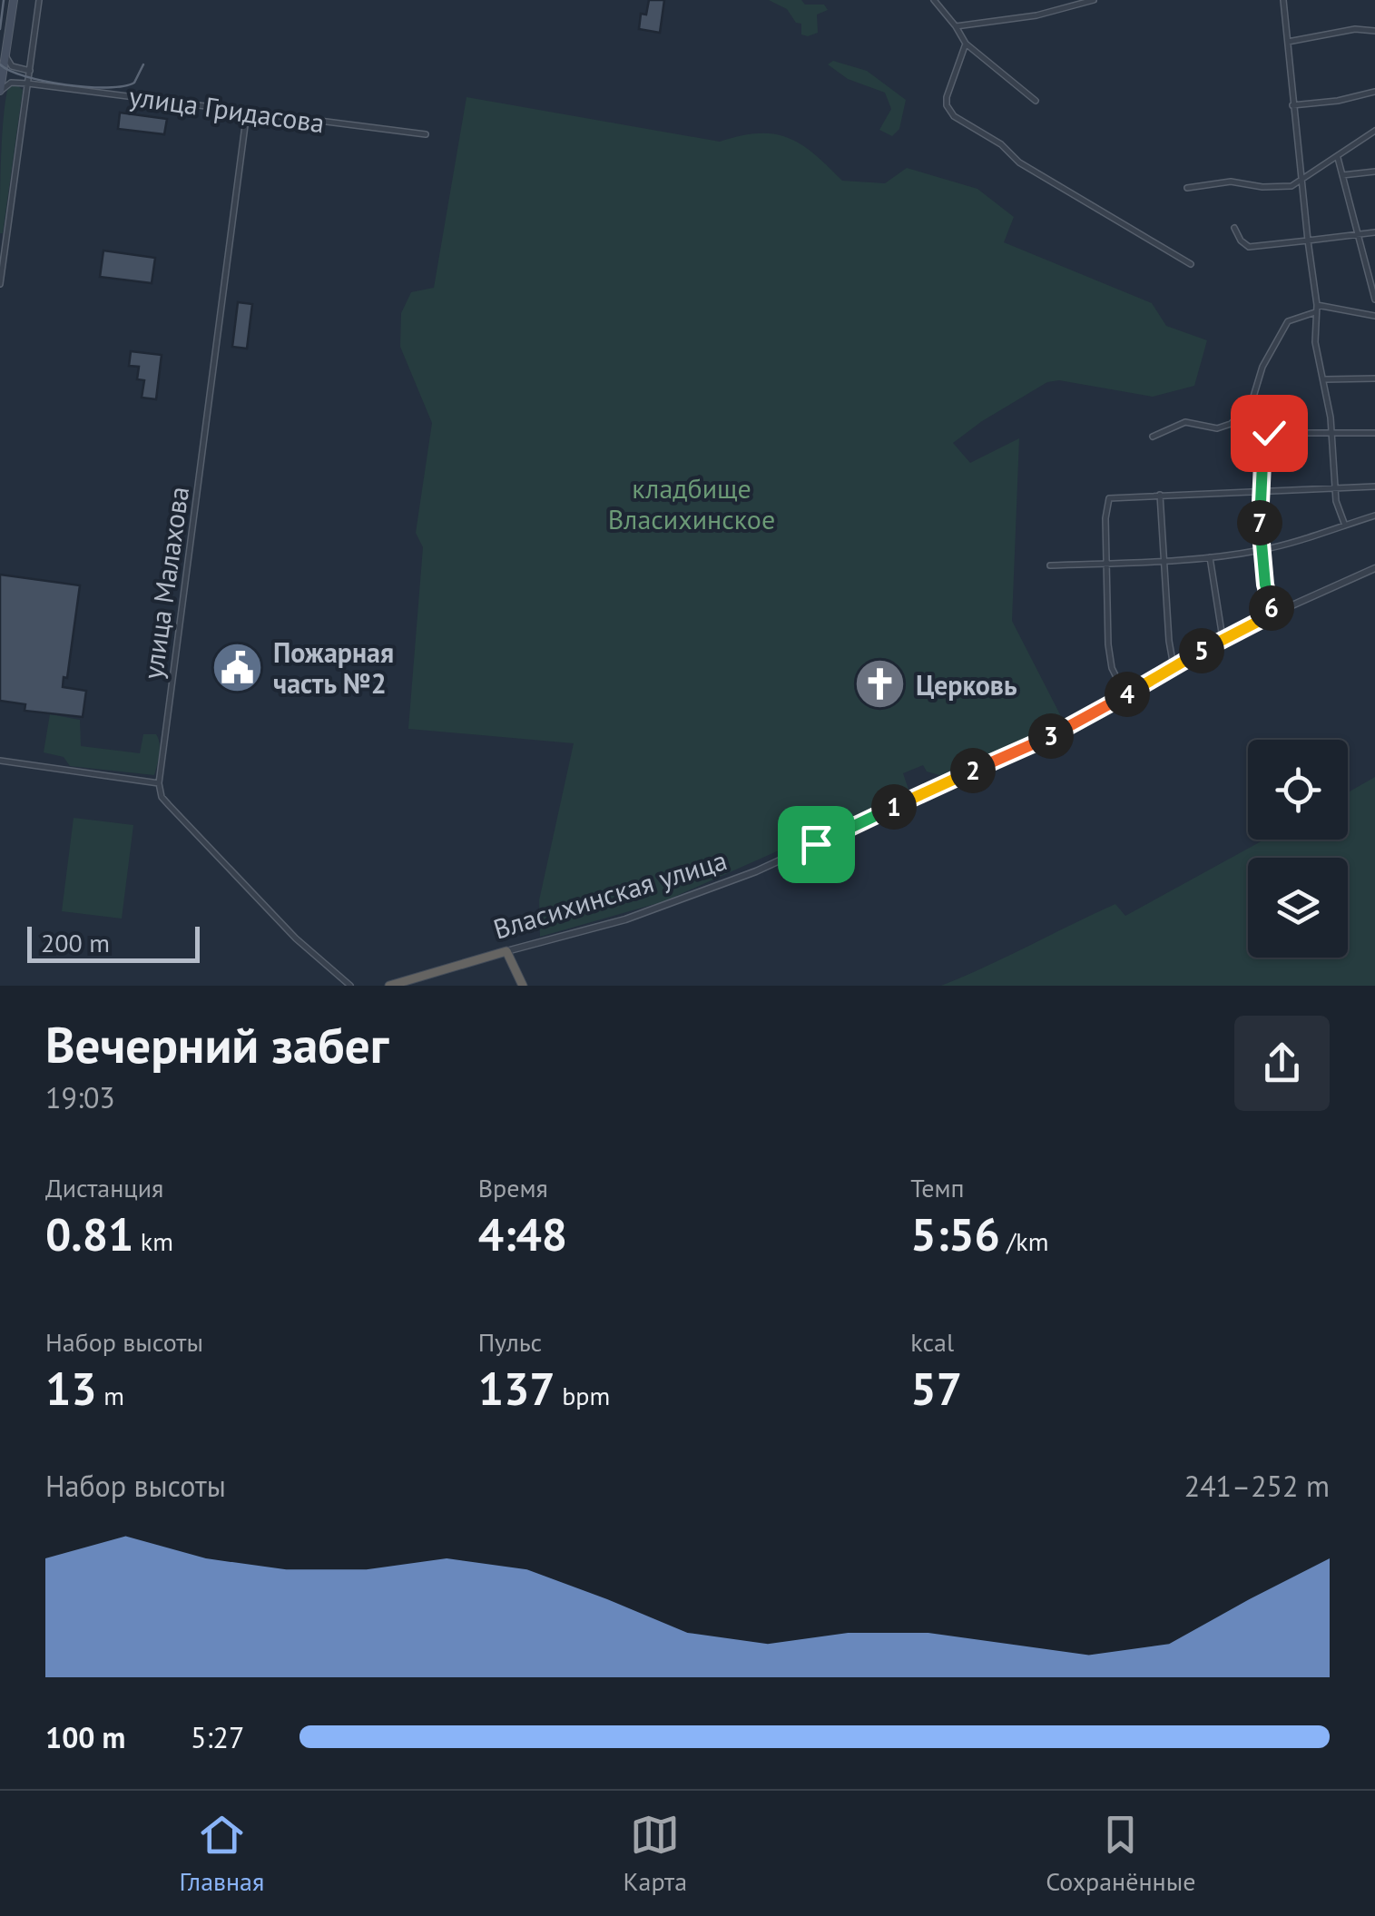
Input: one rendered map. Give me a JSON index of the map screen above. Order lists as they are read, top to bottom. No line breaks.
{"streets":{"highway":["Власихинская улица"],"street":["улица Гридасова","улица Малахова"]},"crossings":[["улица Гридасова","улица Малахова"]],"parks":["кладбище Власихинское"],"places":{"public building":["Пожарная часть №2"],"church":["Церковь"]},"scale_bar":"200 m","page":{"pins":["7","6","5","4","3","2","1"],"scale":"200 m","heading":["Вечерний забег","19:03"],"stats":[["Дистанция","0.81 km"],["Время","4:48"],["Темп","5:56 /km"],["Набор высоты","13 m"],["Пульс","137 bpm"],["kcal","57"]],"chart":["Набор высоты","241–252 m"],"list":[{"name":"100 m","note":"5:27"}],"tabs":["Главная","Карта","Сохранённые"]}}
